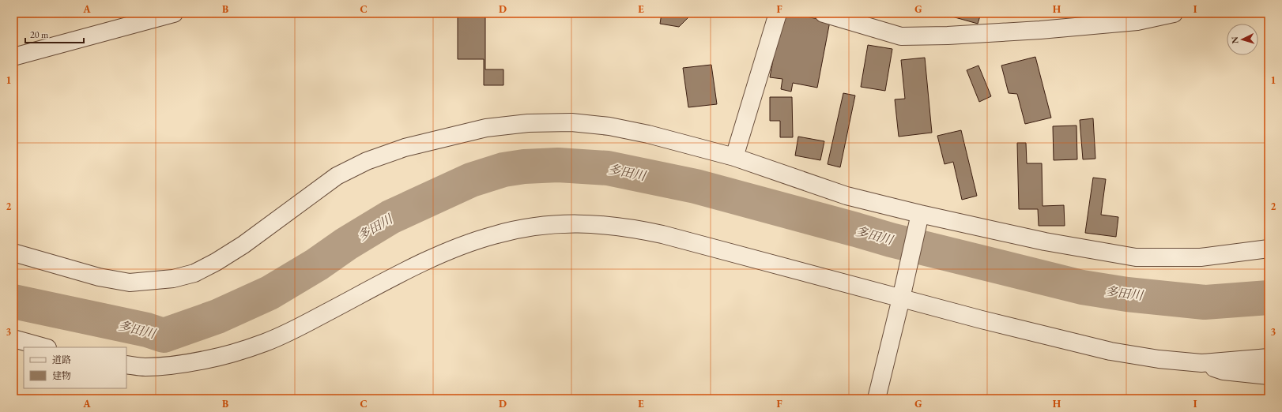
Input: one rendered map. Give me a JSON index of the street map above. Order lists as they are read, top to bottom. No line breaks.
{"water":["多田川"],"legend":["道路","建物"],"scale_bar":"20 m","north":"left","grid":{"columns":["A","B","C","D","E","F","G","H","I"],"rows":["1","2","3"]}}
